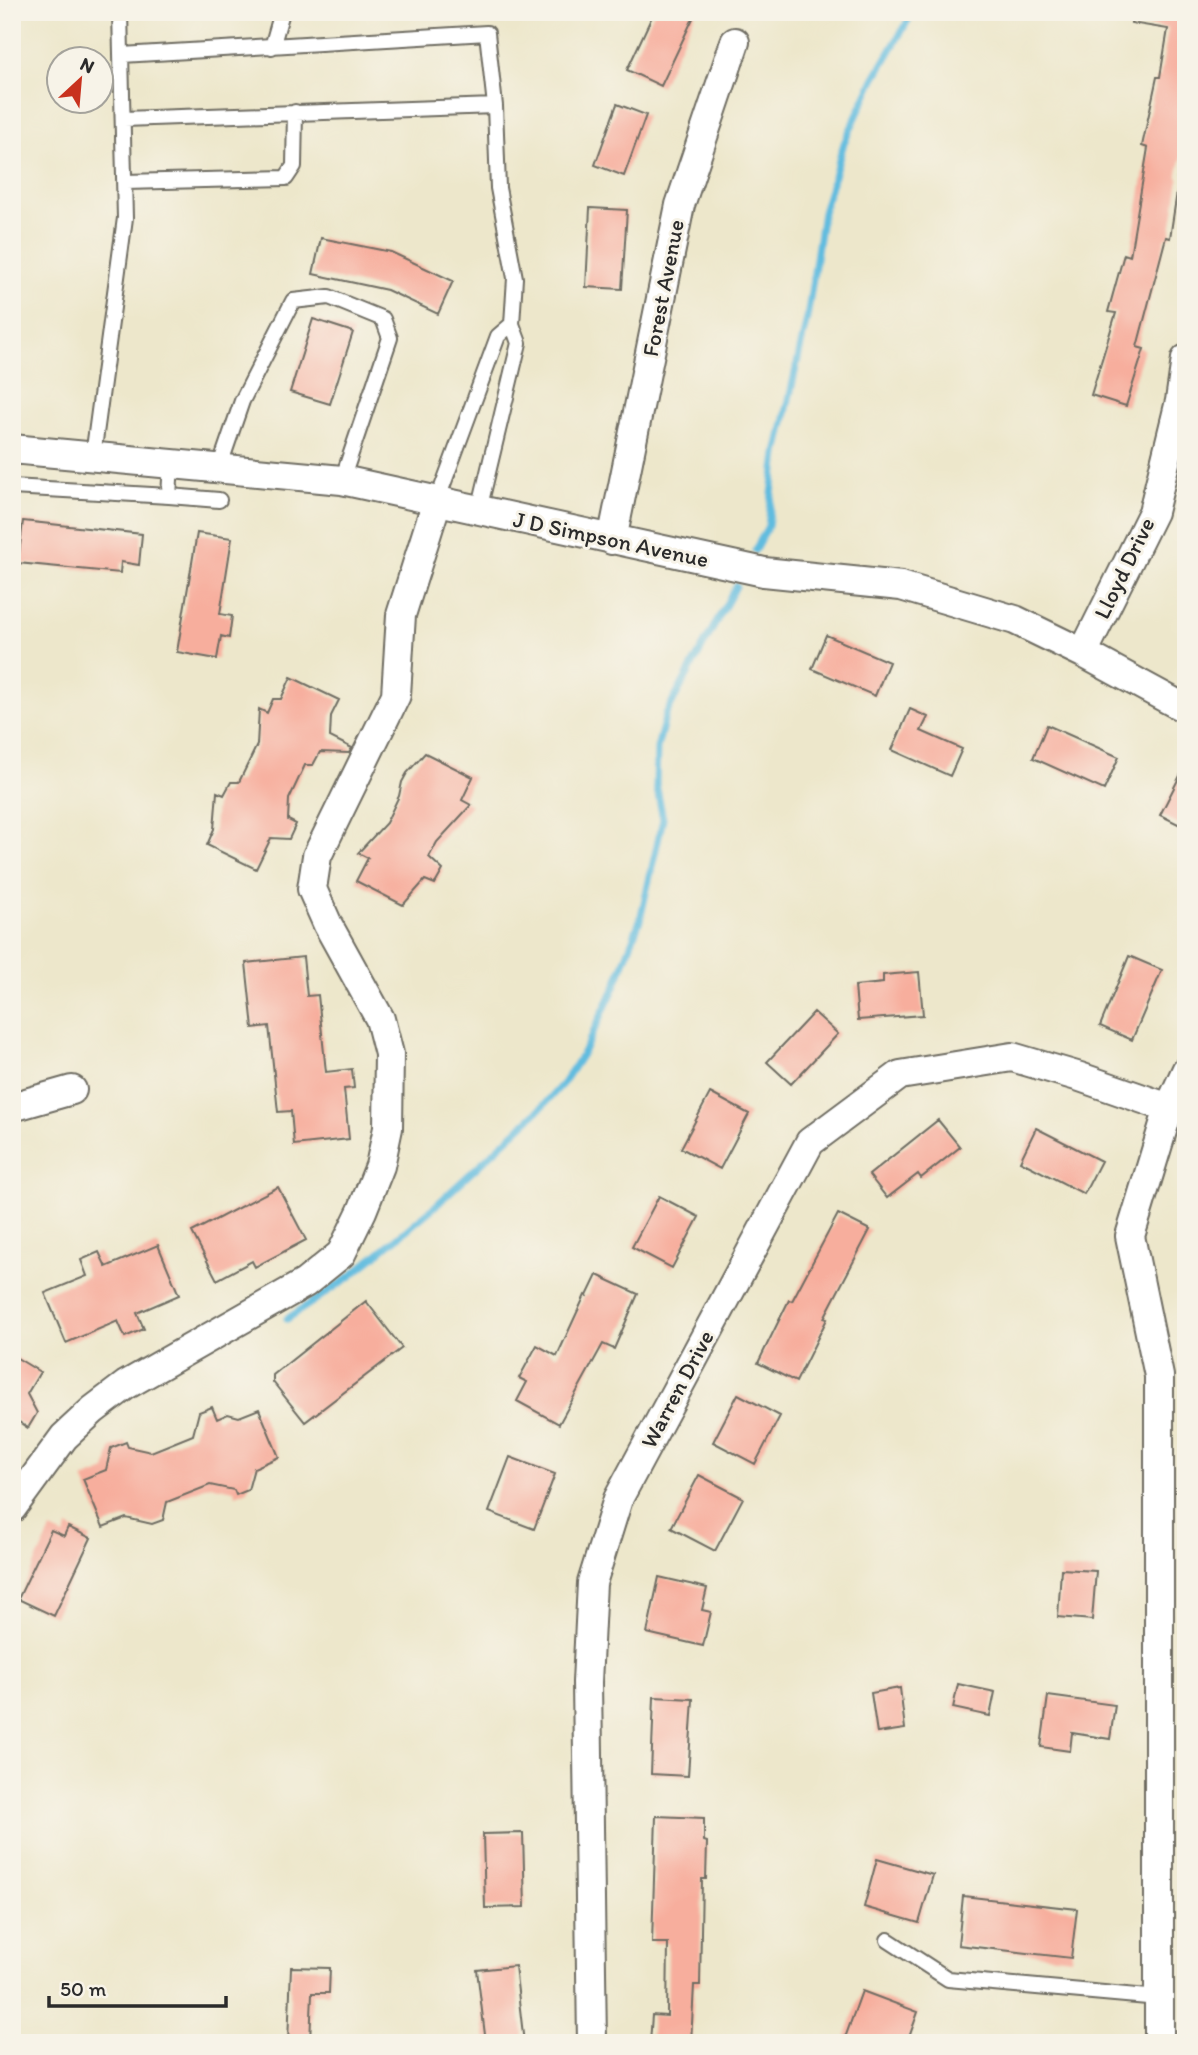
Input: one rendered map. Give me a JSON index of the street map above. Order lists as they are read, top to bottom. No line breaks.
{"streets":{"street":["Forest Avenue","J D Simpson Avenue","Lloyd Drive","Warren Drive"]},"crossings":[["Forest Avenue","J D Simpson Avenue"],["J D Simpson Avenue","Lloyd Drive"]],"scale_bar":"50 m","north":"top right"}
